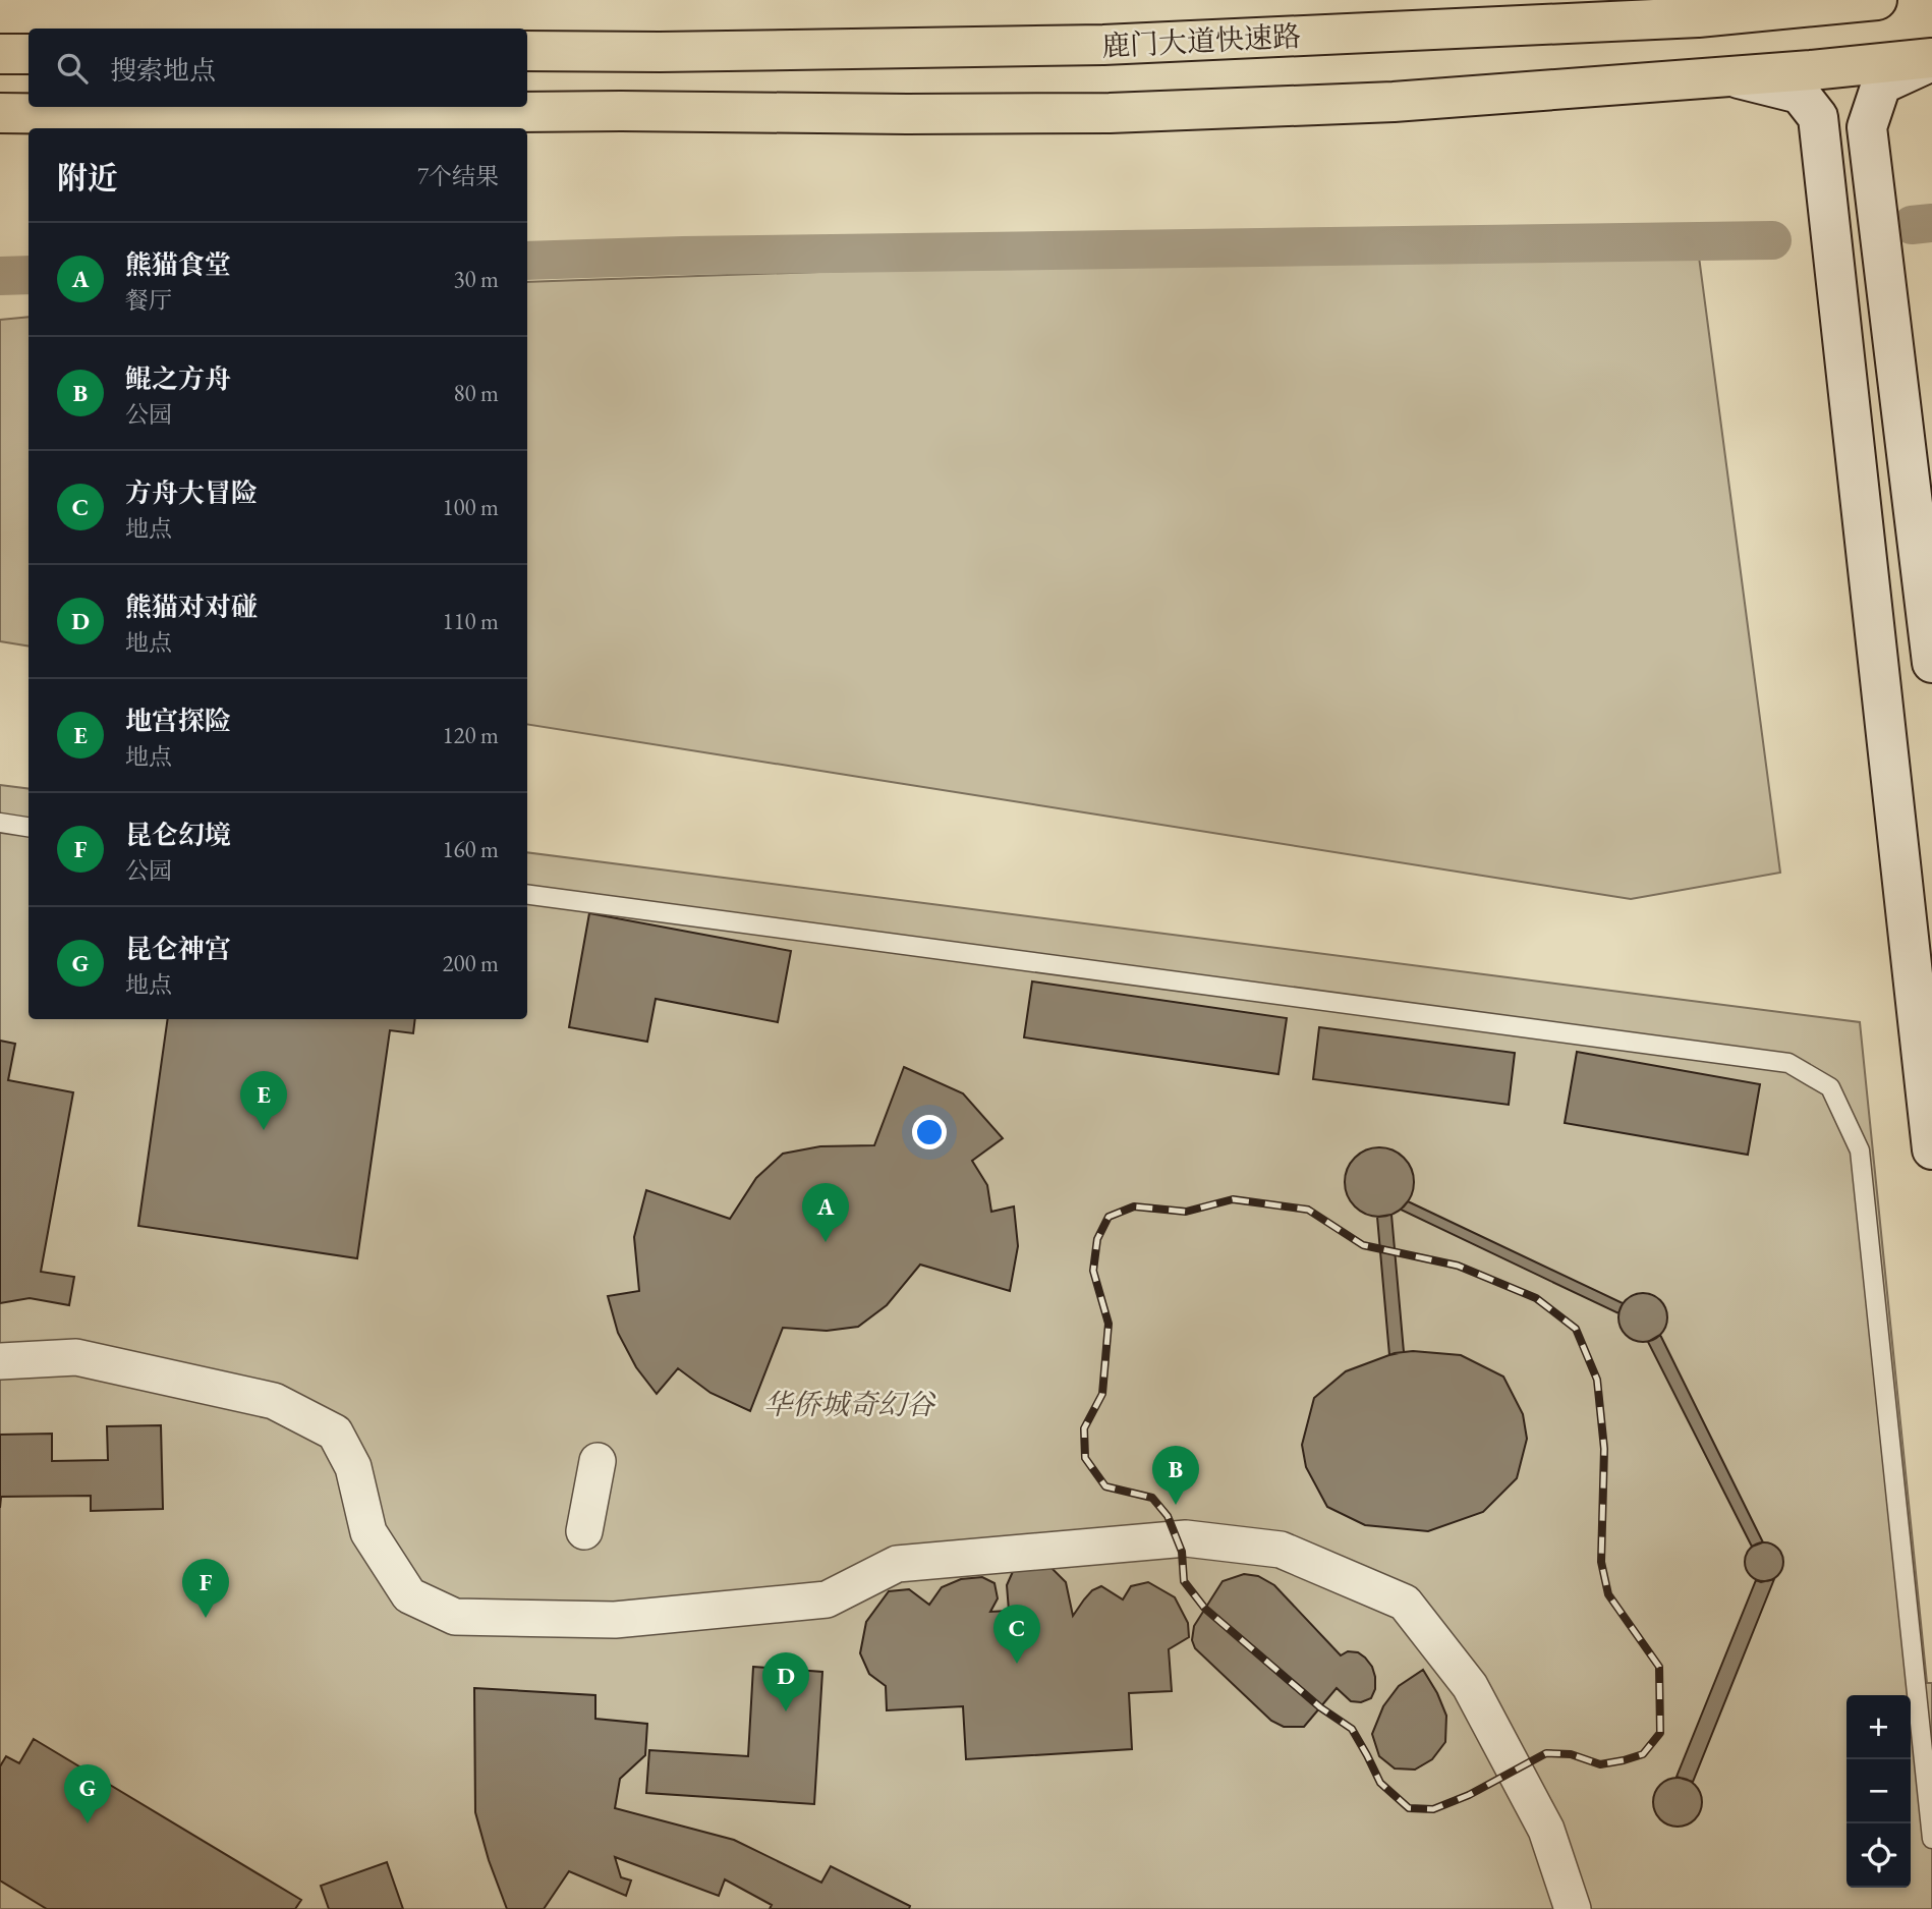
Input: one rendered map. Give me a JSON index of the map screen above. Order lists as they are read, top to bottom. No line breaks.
{"streets":{"main road":["鹿门大道快速路"]},"parks":["华侨城奇幻谷"],"page":{"search":"搜索地点","heading":["附近","7个结果"],"list":[{"mark":"A","name":"熊猫食堂","note":"餐厅","value":"30 m"},{"mark":"B","name":"鲲之方舟","note":"公园","value":"80 m"},{"mark":"C","name":"方舟大冒险","note":"地点","value":"100 m"},{"mark":"D","name":"熊猫对对碰","note":"地点","value":"110 m"},{"mark":"E","name":"地宫探险","note":"地点","value":"120 m"},{"mark":"F","name":"昆仑幻境","note":"公园","value":"160 m"},{"mark":"G","name":"昆仑神宫","note":"地点","value":"200 m"}],"pins":["E","A","B","F","C","D","G"],"map_buttons":["+","−"]}}
